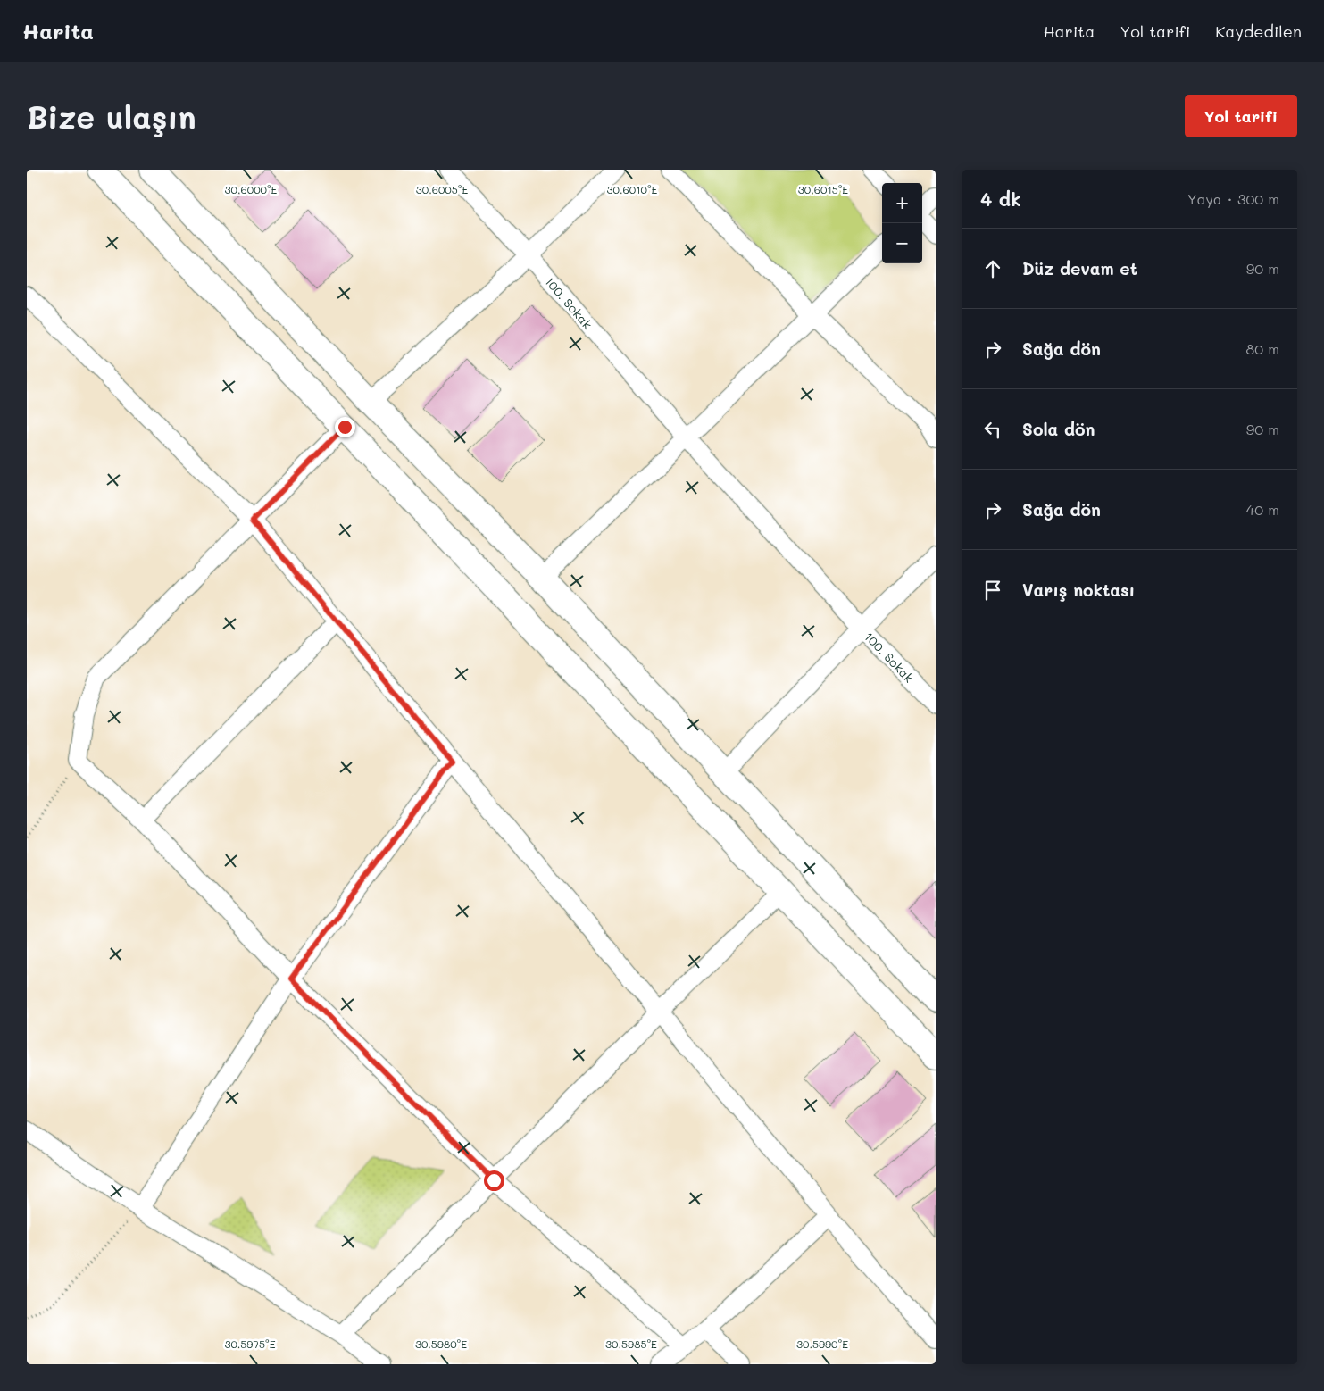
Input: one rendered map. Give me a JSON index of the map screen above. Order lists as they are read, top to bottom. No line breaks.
{"streets":{"street":["100. Sokak"]},"page":{"header":"Harita","nav":["Harita","Yol tarifi","Kaydedilen"],"buttons":"Yol tarifi","title":"Bize ulaşın","heading":["4 dk","Yaya · 300 m"],"map_buttons":["+","−"],"list":[["Düz devam et","90 m"],["Sağa dön","80 m"],["Sola dön","90 m"],["Sağa dön","40 m"],"Varış noktası"]},"coordinates":["30.6005°E","30.6000°E","30.6010°E","30.6015°E","30.5975°E","30.5980°E","30.5985°E","30.5990°E"]}
